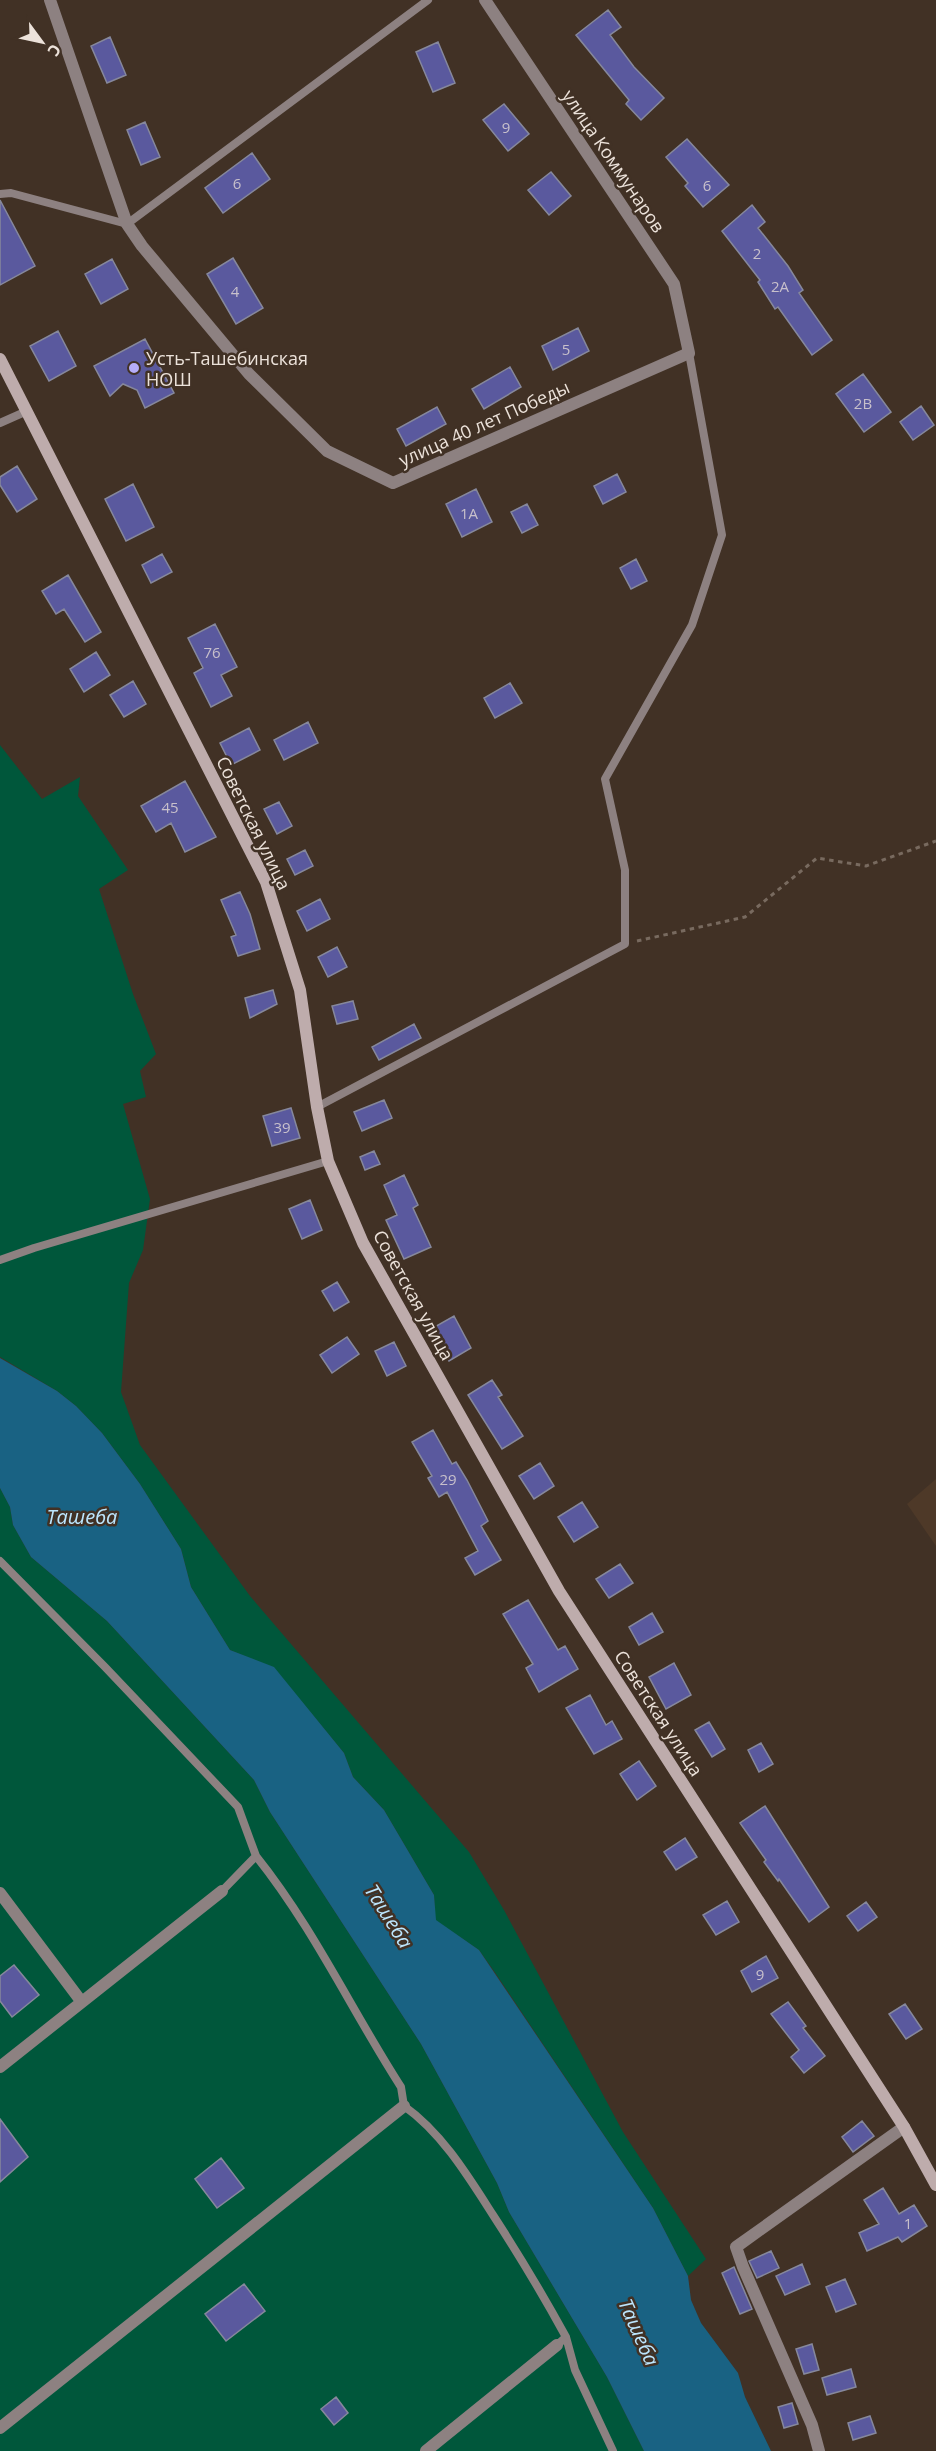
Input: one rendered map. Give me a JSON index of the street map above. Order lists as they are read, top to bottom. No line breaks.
{"streets":{"street":["улица Коммунаров","улица 40 лет Победы","Советская улица"]},"crossings":[["улица Коммунаров","улица 40 лет Победы"]],"water":["Ташеба"],"places":["Усть-Ташебинская НОШ"],"house_numbers":["9","6","6","2","2А","4","5","2В","1А","76","45","39","29","9","1"],"north":"bottom right"}
